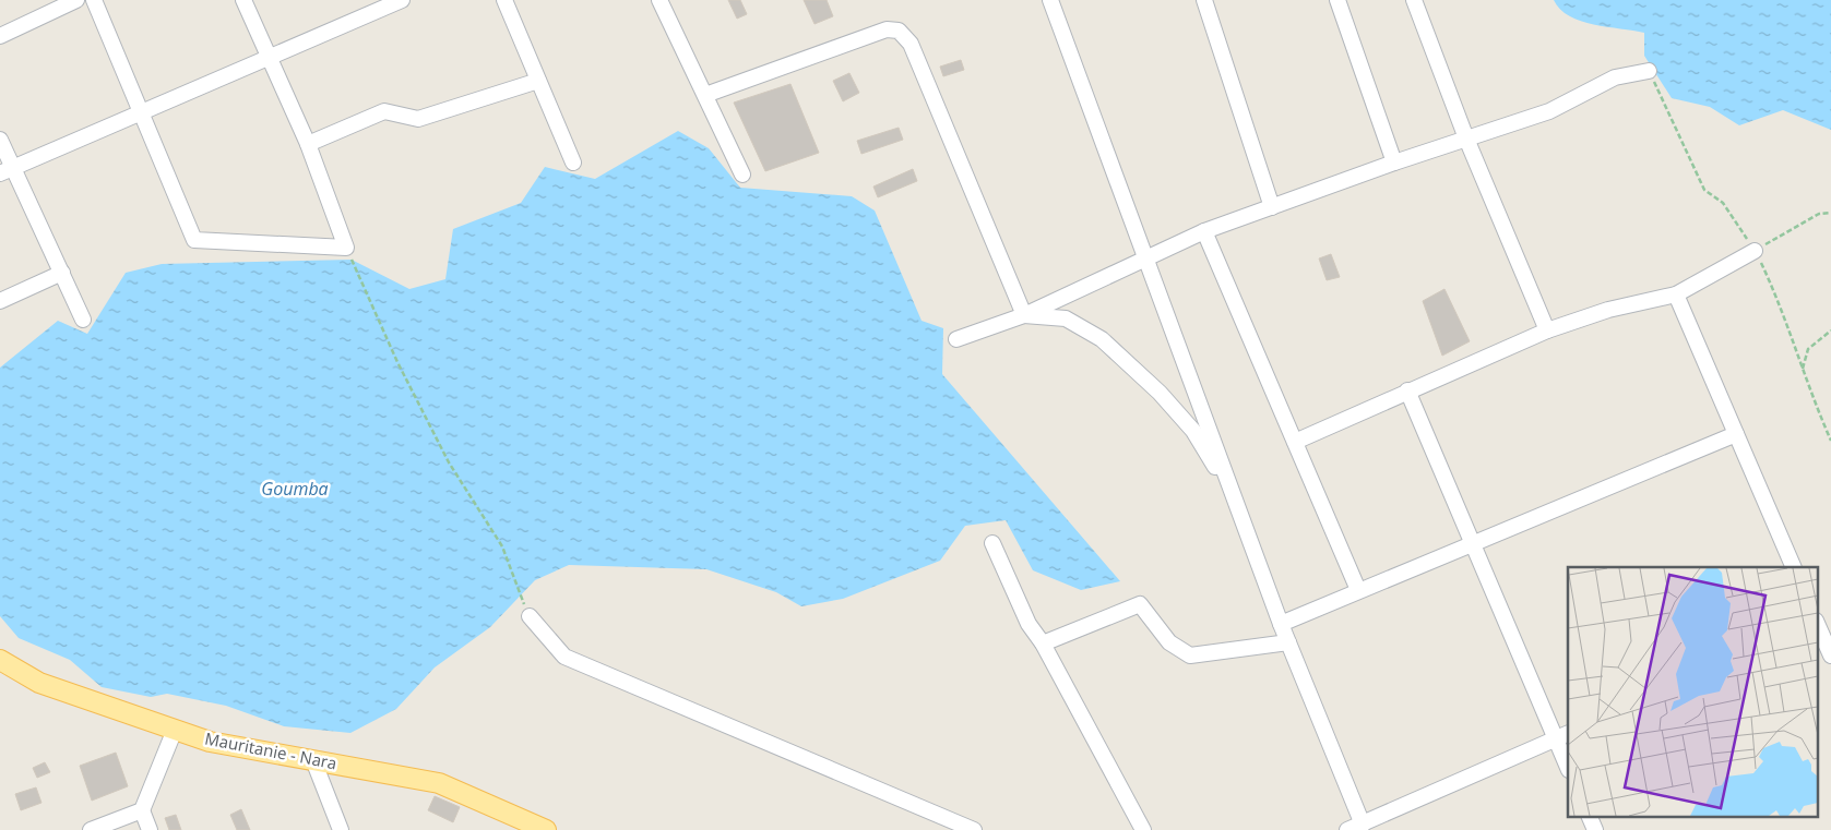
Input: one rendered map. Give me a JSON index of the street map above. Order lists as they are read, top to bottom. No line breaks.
{"streets":{"main road":["Mauritanie - Nara"]},"water":["Goumba"]}
